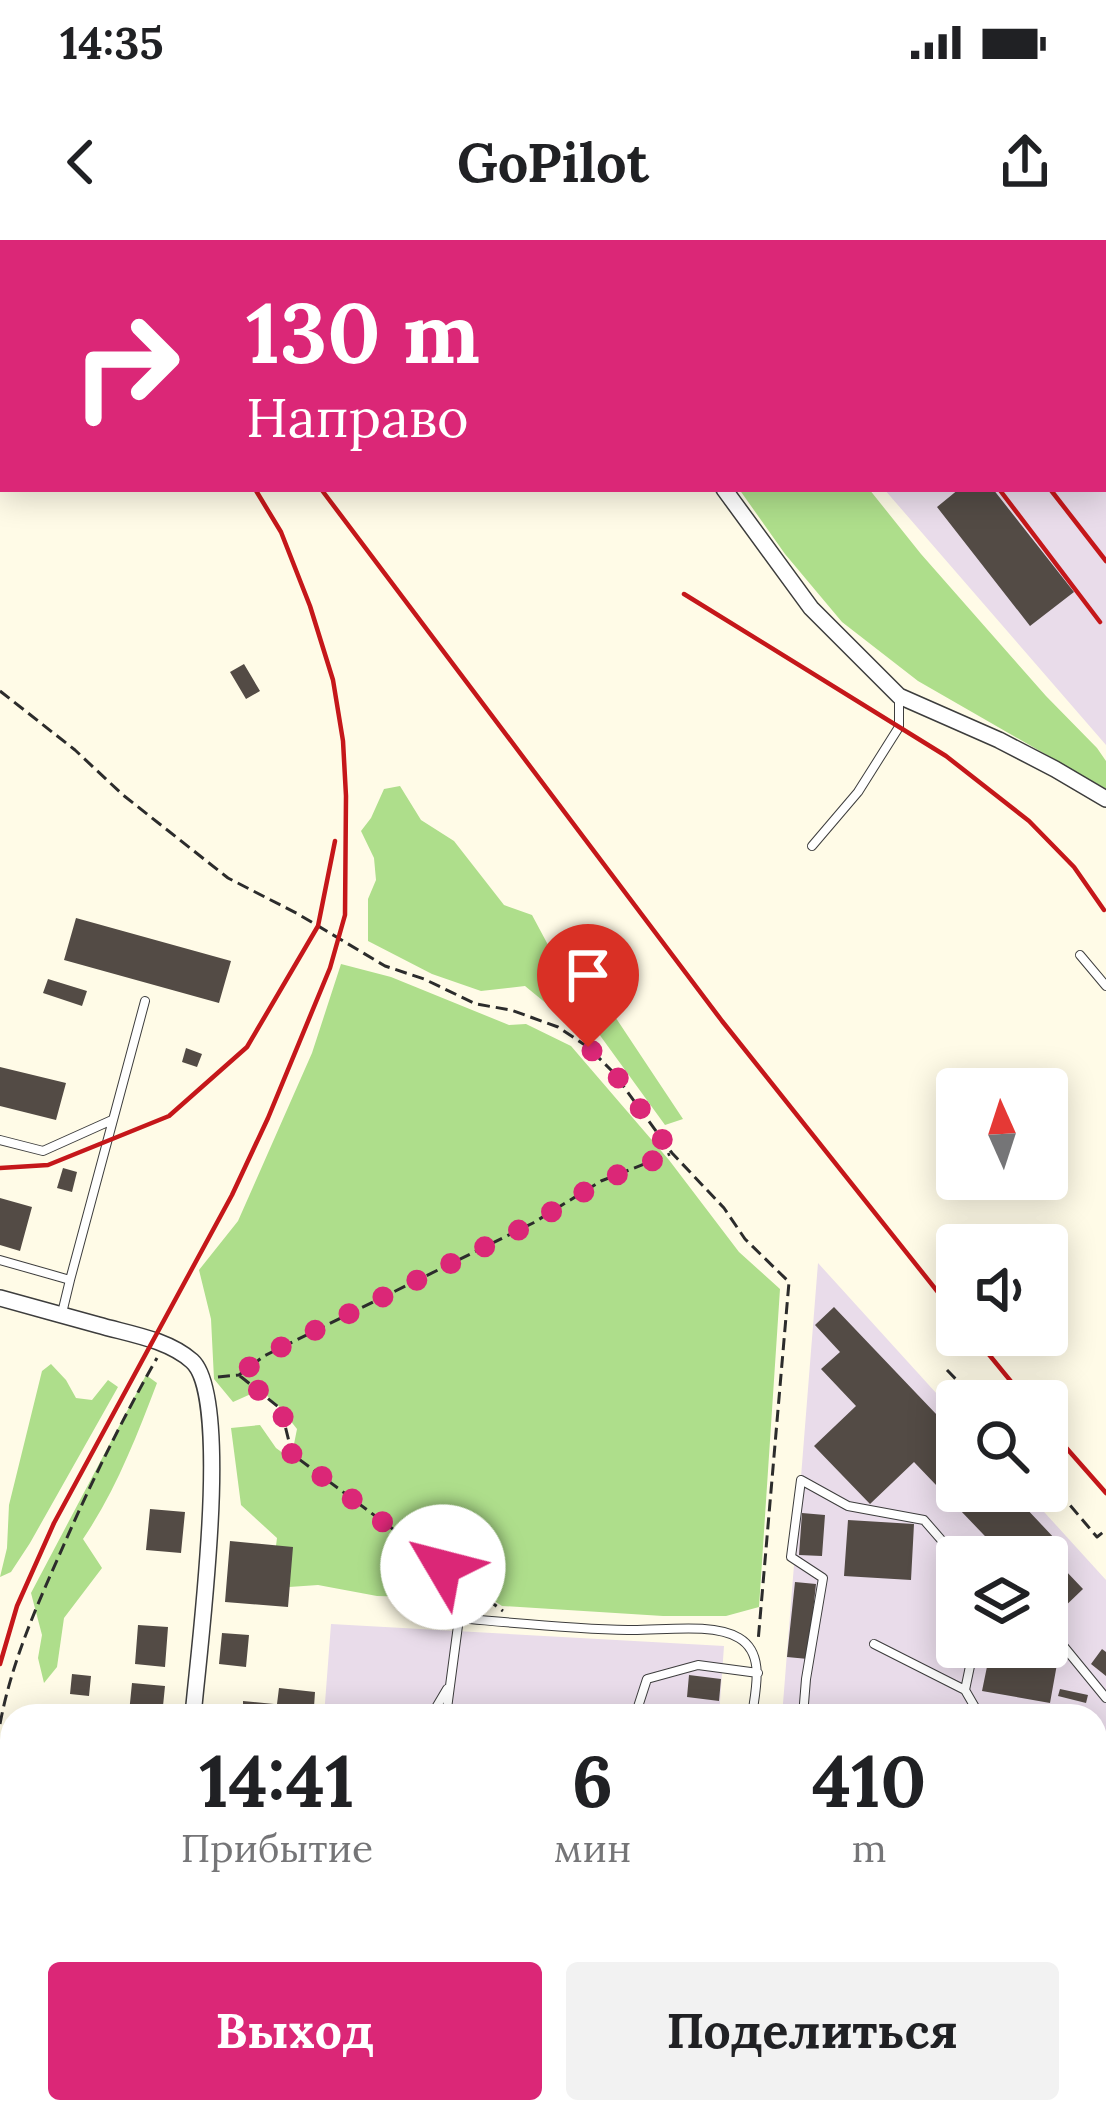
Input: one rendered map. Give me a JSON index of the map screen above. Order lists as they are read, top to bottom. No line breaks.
{"north":"top","page":{"status":"14:35","header":"GoPilot","turn":["130 m","Направо"],"eta":["14:41","Прибытие","6","мин","410","m"],"buttons":["Выход","Поделиться"]}}
